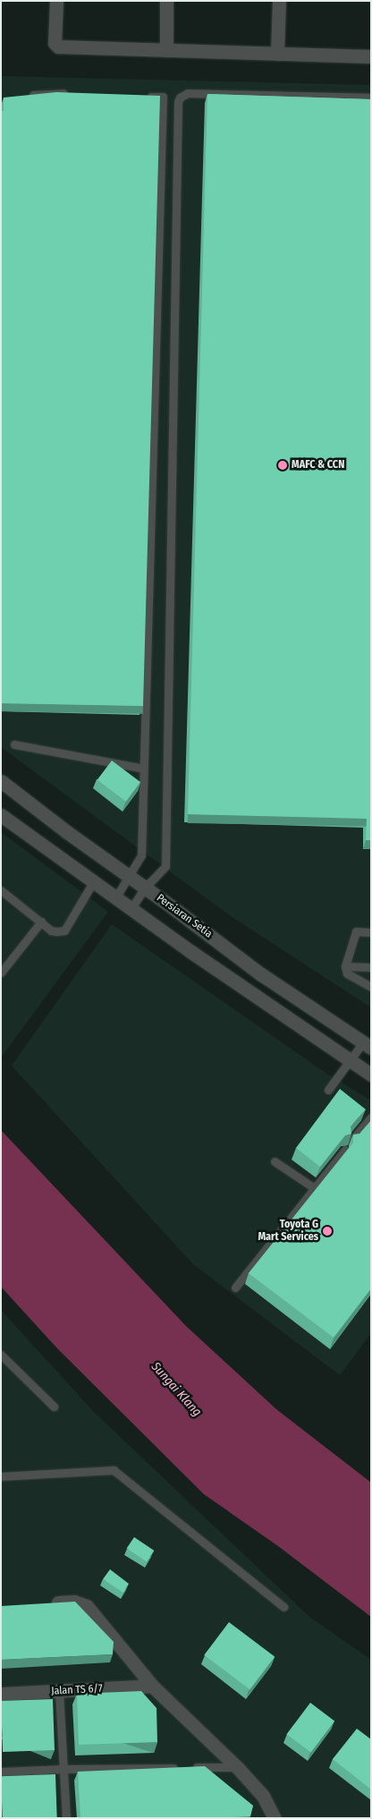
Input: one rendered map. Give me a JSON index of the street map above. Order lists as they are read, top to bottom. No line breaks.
{"streets":{"street":["Persiaran Setia","Jalan TS 6/7"]},"water":["Sungai Klang"],"places":["MAFC & CCN","Toyota G Mart Services"]}
